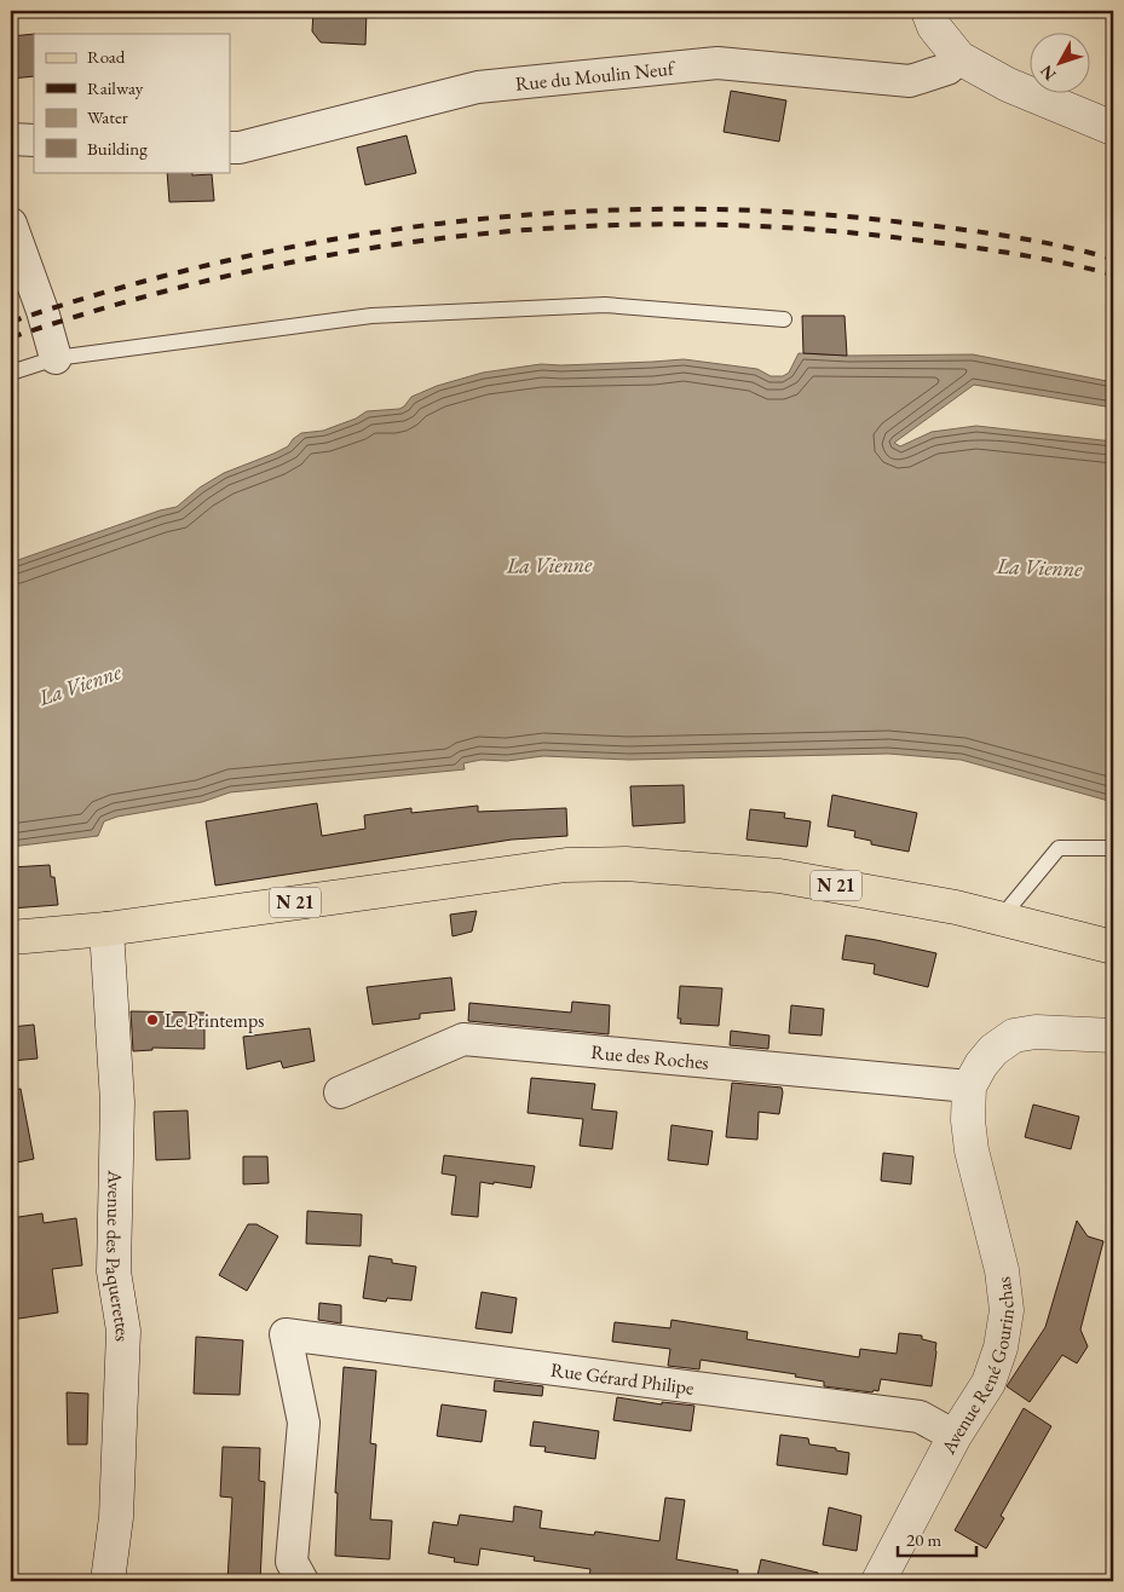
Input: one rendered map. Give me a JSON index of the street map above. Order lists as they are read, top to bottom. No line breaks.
{"streets":{"main road":["N 21"],"street":["Rue du Moulin Neuf","Rue des Roches","Avenue des Paquerettes","Avenue René Gourinchas","Rue Gérard Philipe"]},"crossings":[["N 21","Avenue des Paquerettes"],["Rue des Roches","Avenue René Gourinchas"],["Avenue René Gourinchas","Rue Gérard Philipe"]],"water":["La Vienne"],"places":["Le Printemps"],"legend":["Road","Railway","Water","Building"],"scale_bar":"20 m","north":"bottom left"}
